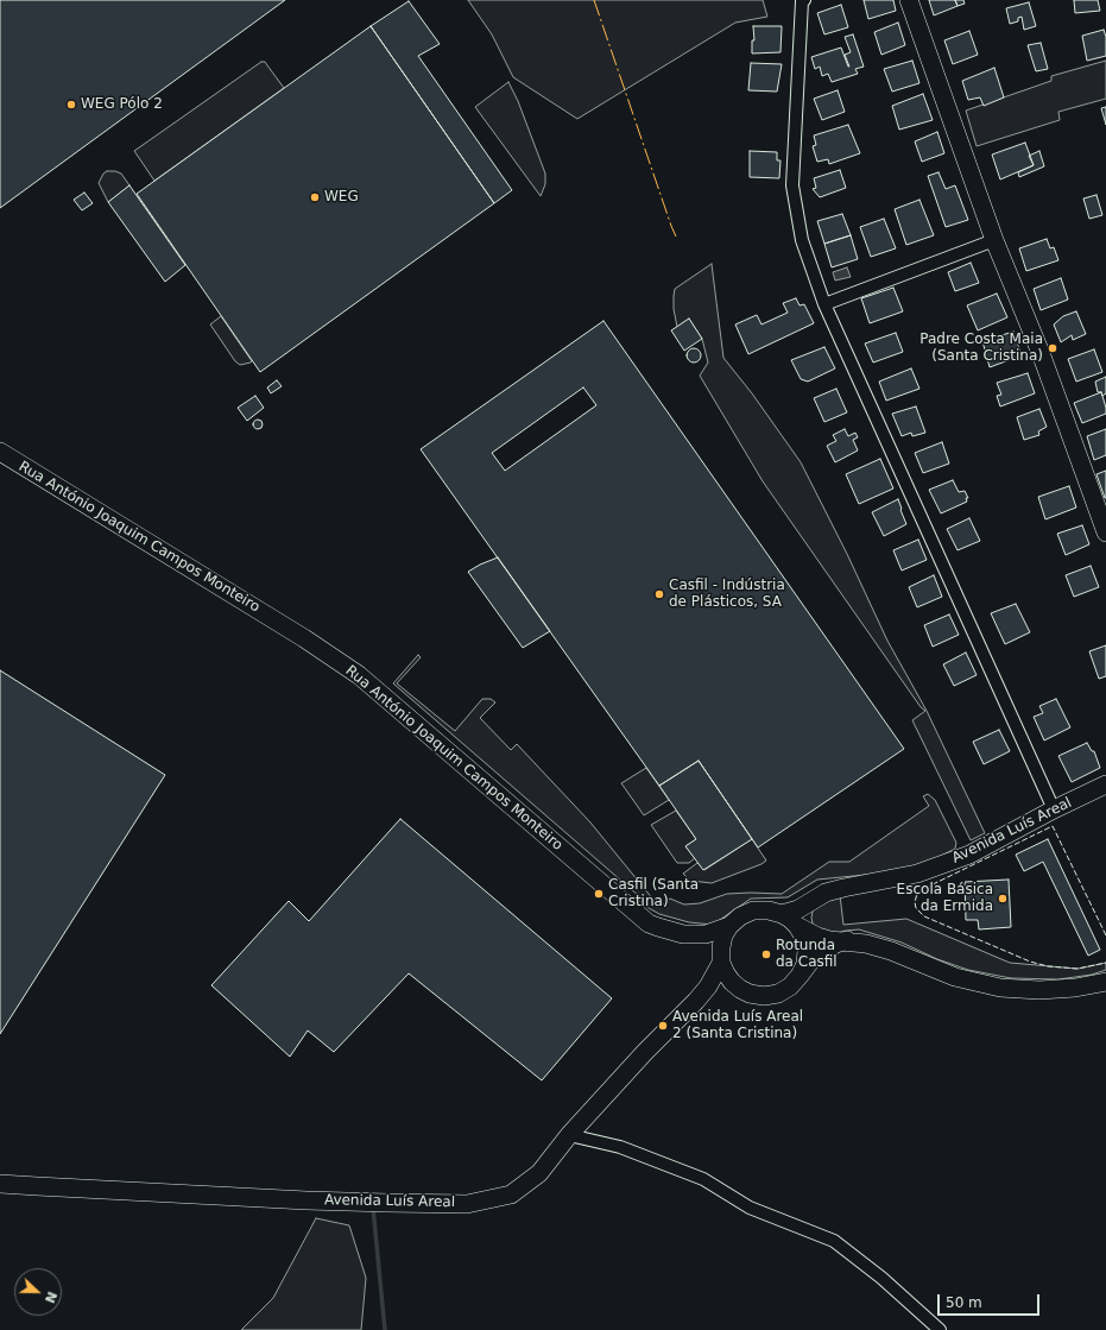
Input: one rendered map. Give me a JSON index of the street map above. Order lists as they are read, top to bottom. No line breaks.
{"streets":{"street":["Rua António Joaquim Campos Monteiro","Avenida Luís Areal"]},"crossings":[["Rua António Joaquim Campos Monteiro","Avenida Luís Areal"]],"places":["WEG Pólo 2","WEG","Padre Costa Maia (Santa Cristina)","Casfil - Indústria de Plásticos, SA","Casfil (Santa Cristina)","Escola Básica da Ermida","Rotunda da Casfil","Avenida Luís Areal 2 (Santa Cristina)"],"scale_bar":"50 m","north":"right"}
